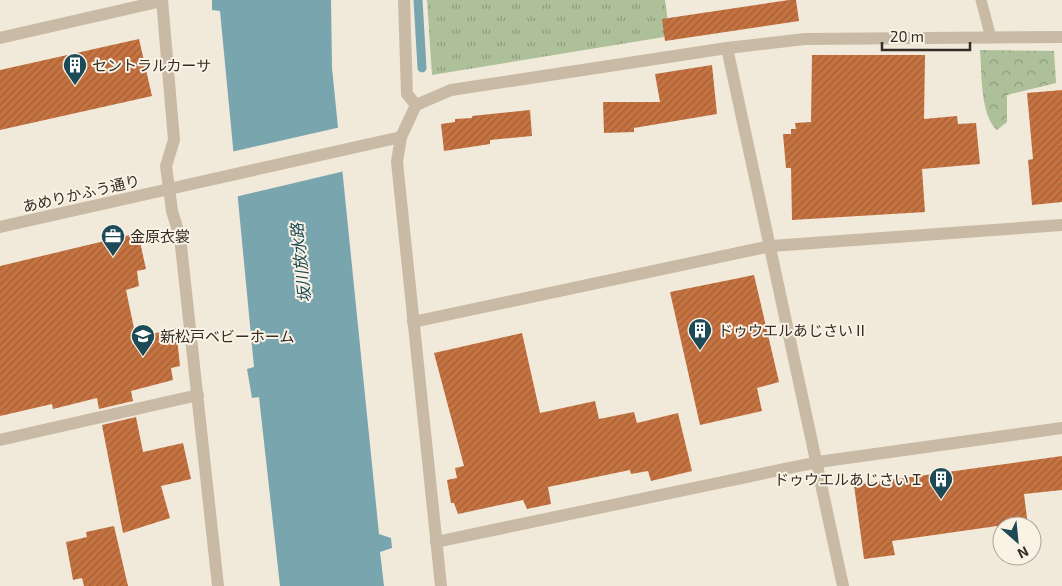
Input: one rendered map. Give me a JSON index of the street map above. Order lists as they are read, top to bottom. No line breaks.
{"streets":{"street":["あめりかふう通り"]},"water":["坂川放水路"],"places":{"building":["セントラルカーサ","ドゥウエルあじさいⅡ","ドゥウエルあじさいＩ"],"office":["金原衣裳"],"school or university":["新松戸ベビーホーム"]},"scale_bar":"20 m","north":"bottom right"}
